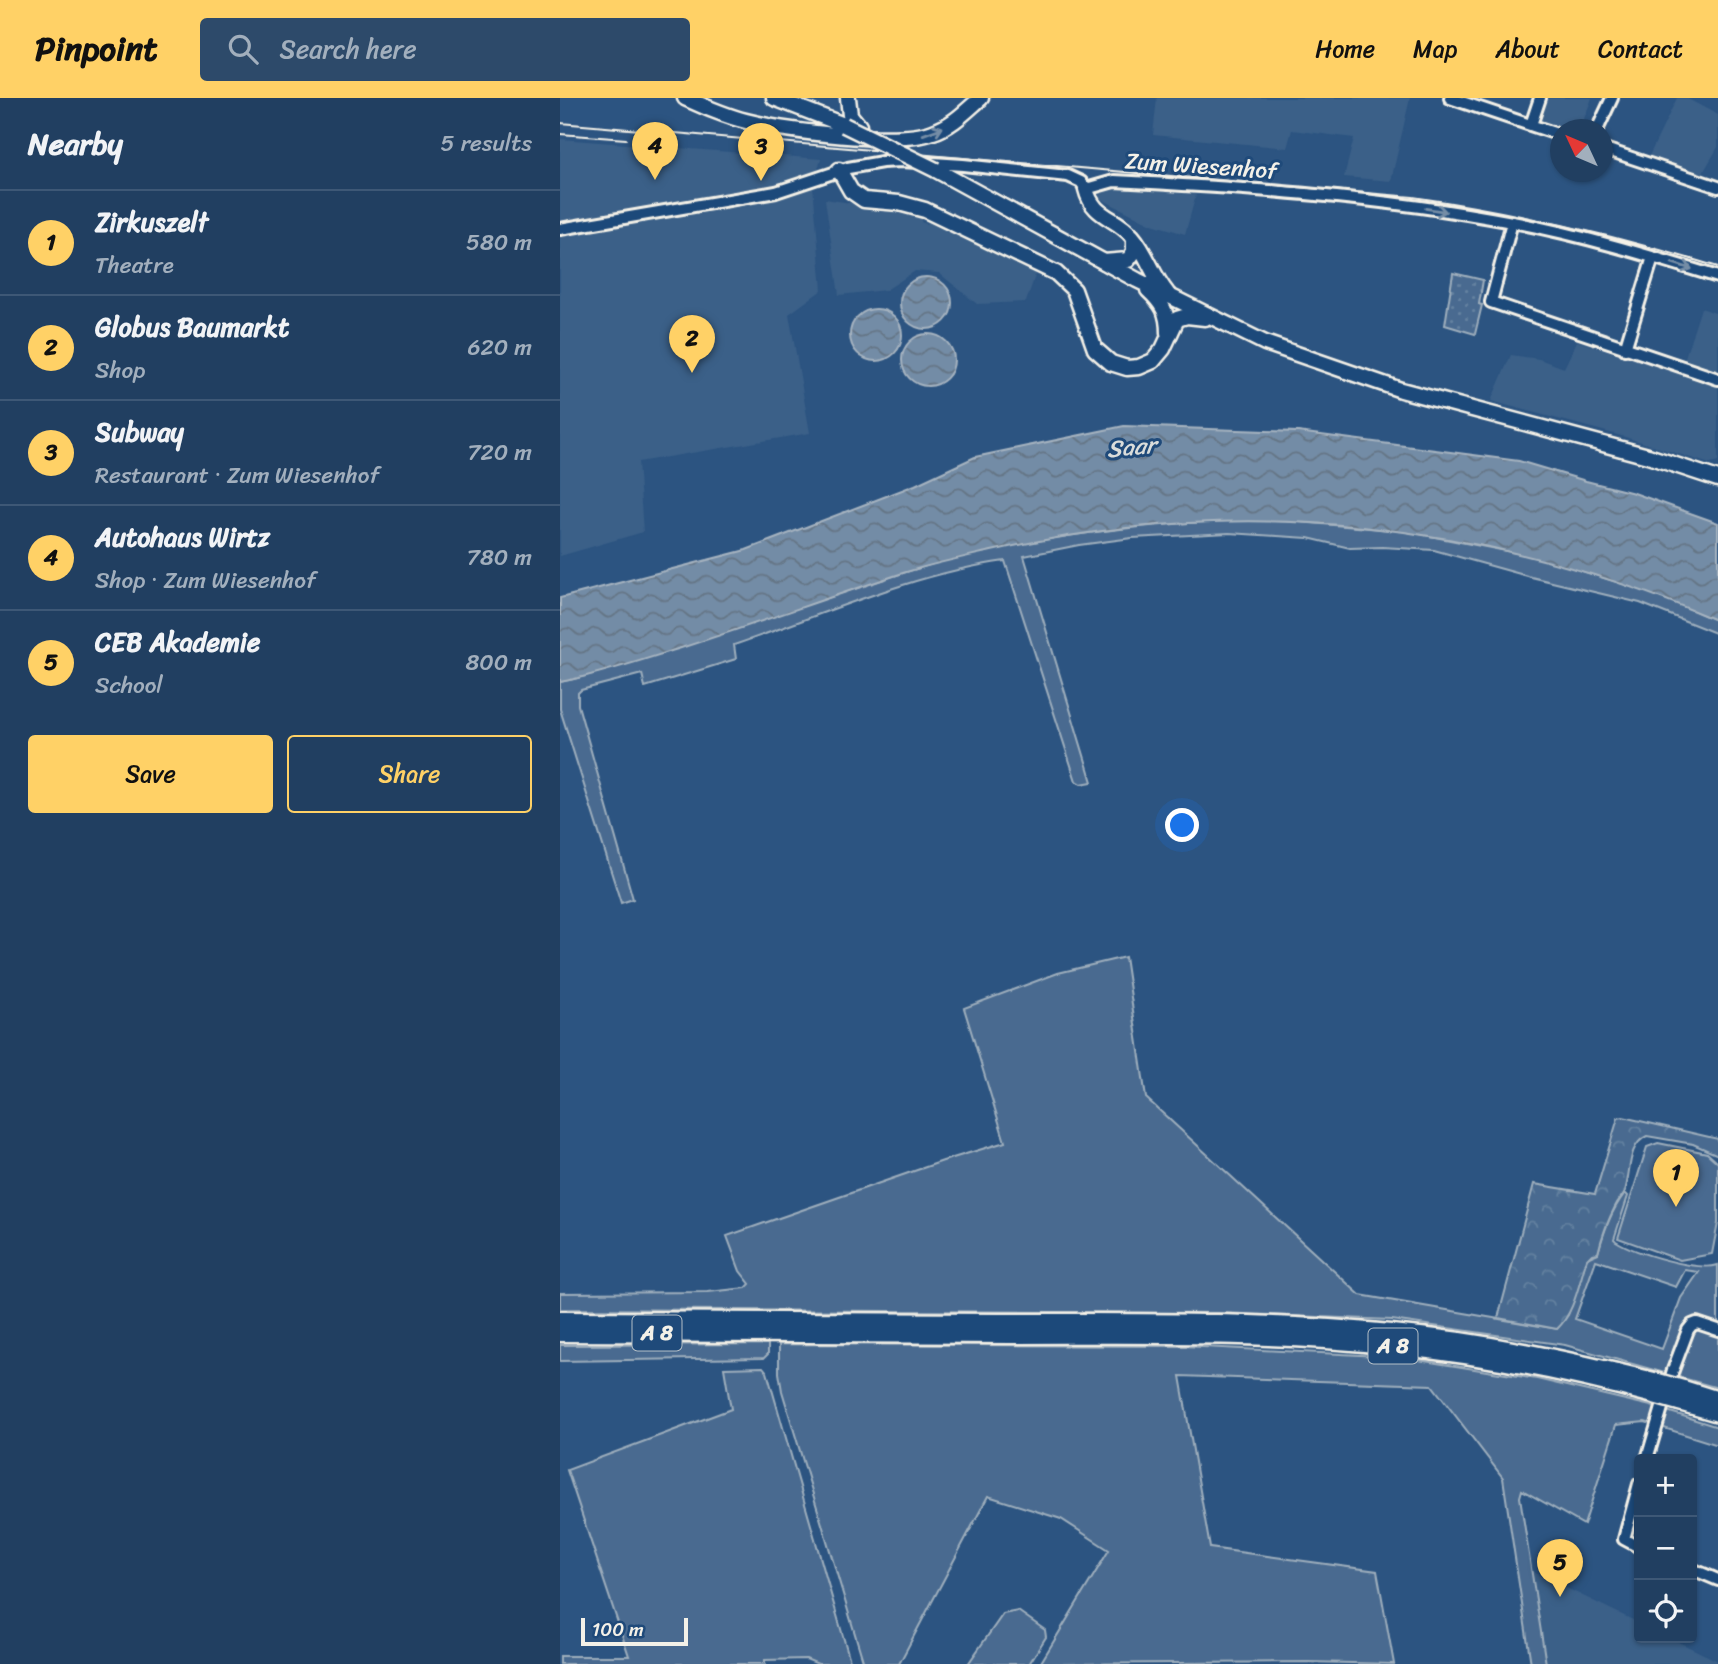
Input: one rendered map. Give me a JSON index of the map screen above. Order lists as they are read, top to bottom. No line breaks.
{"streets":{"highway":["A 8"],"street":["Zum Wiesenhof"]},"one_way":["Zum Wiesenhof"],"water":["Saar"],"scale_bar":"100 m","north":"top left","page":{"header":"Pinpoint","search":"Search here","nav":["Home","Map","About","Contact"],"heading":["Nearby","5 results"],"pins":["4","3","2","1","5"],"list":[{"mark":"1","name":"Zirkuszelt","note":"Theatre","value":"580 m"},{"mark":"2","name":"Globus Baumarkt","note":"Shop","value":"620 m"},{"mark":"3","name":"Subway","note":"Restaurant · Zum Wiesenhof","value":"720 m"},{"mark":"4","name":"Autohaus Wirtz","note":"Shop · Zum Wiesenhof","value":"780 m"},{"mark":"5","name":"CEB Akademie","note":"School","value":"800 m"}],"buttons":["Save","Share"],"map_buttons":["+","−"],"scale":"100 m"}}
